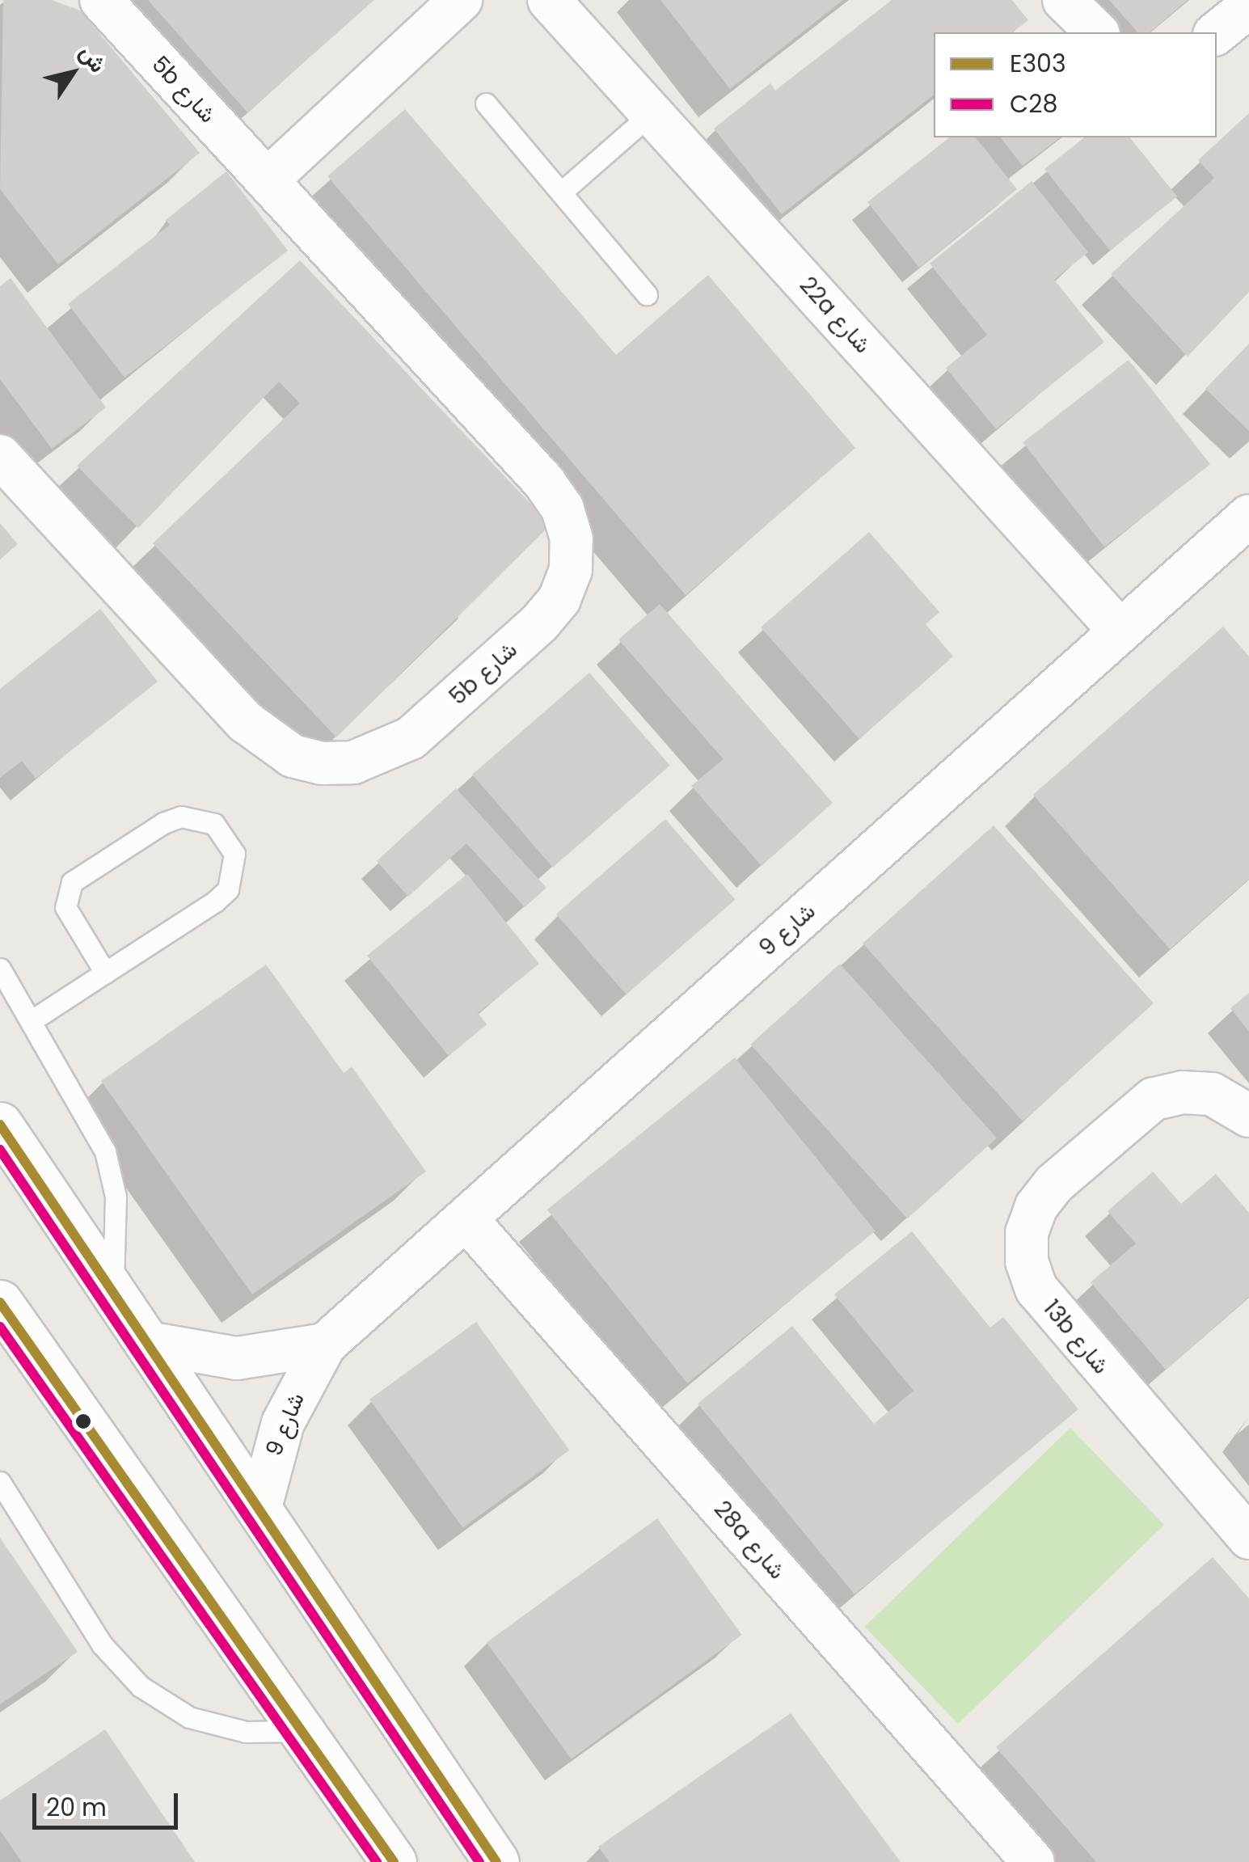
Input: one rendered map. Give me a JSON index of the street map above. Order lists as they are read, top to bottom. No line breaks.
{"streets":{"street":["5b شارع","22a شارع","شارع 9","13b شارع","28a شارع"]},"crossings":[["22a شارع","شارع 9"],["شارع 9","28a شارع"]],"lines":["transit line E303","transit line C28"],"legend":["E303","C28"],"scale_bar":"20 m","north":"top right"}
